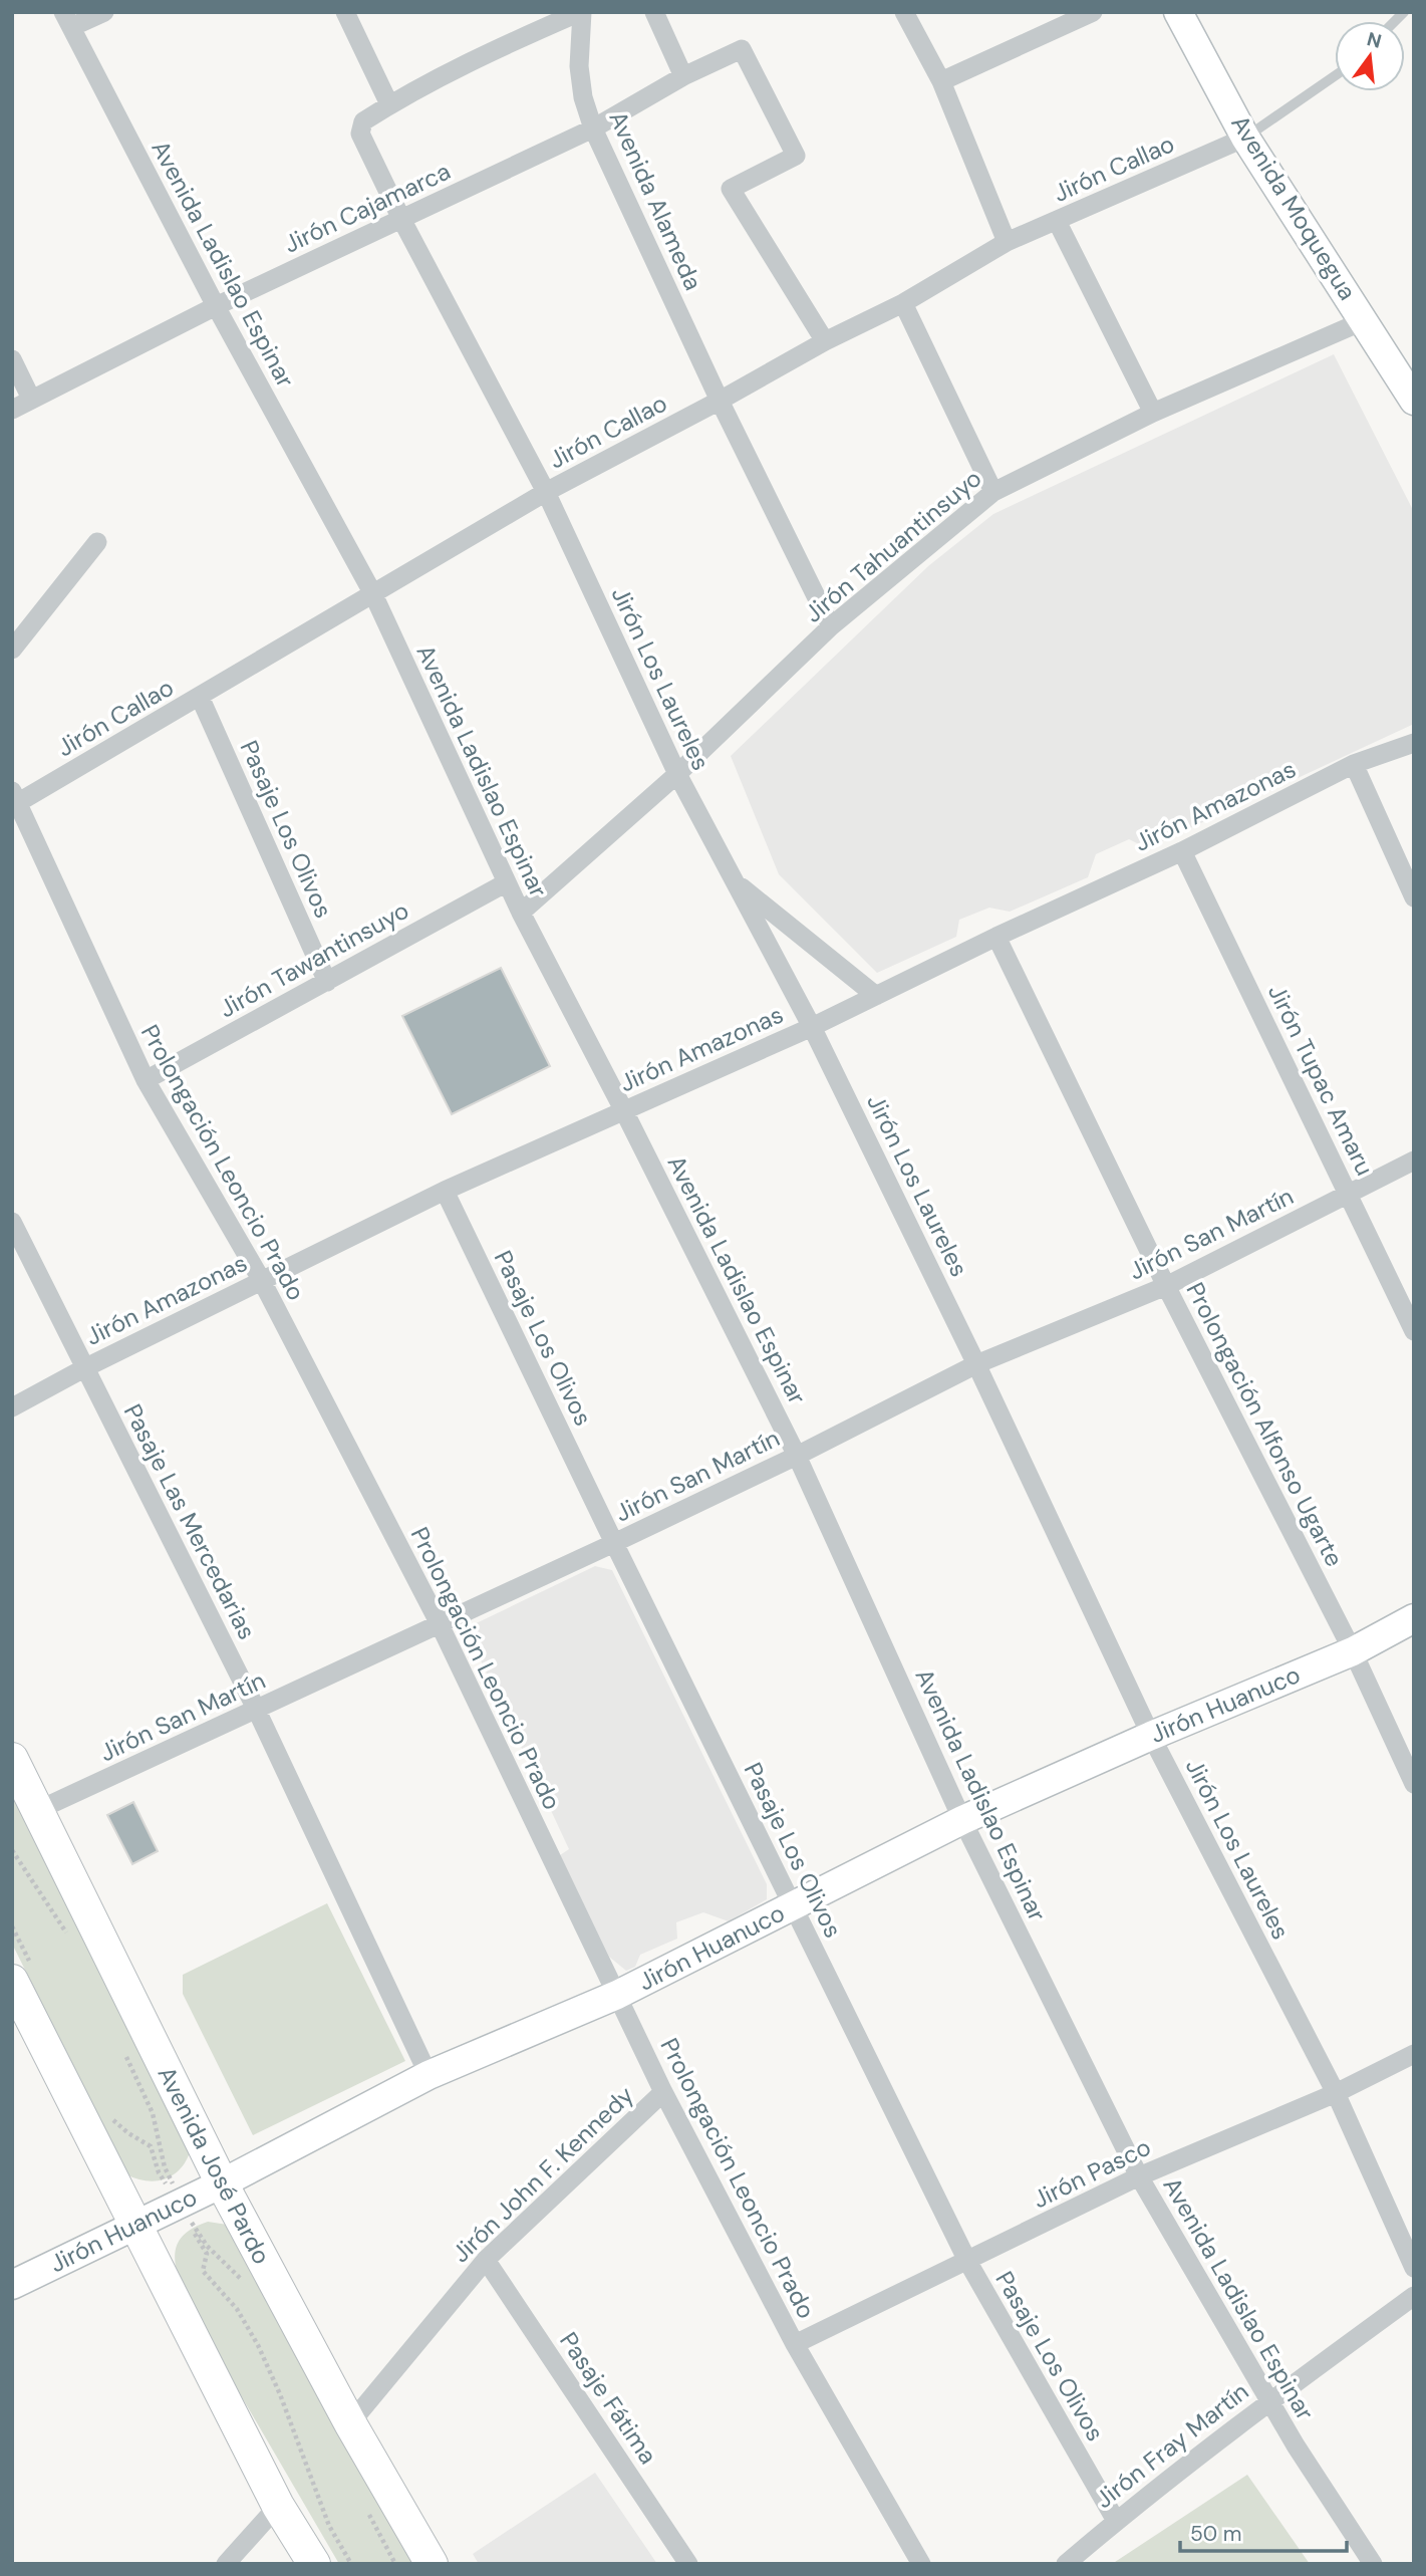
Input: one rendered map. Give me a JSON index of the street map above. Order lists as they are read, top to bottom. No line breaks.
{"streets":{"main road":["Avenida Moquegua","Jirón Huanuco","Avenida José Pardo"],"street":["Jirón Callao","Avenida Alameda","Jirón Cajamarca","Avenida Ladislao Espinar","Jirón Tahuantinsuyo","Jirón Los Laureles","Jirón Amazonas","Pasaje Los Olivos","Jirón Tawantinsuyo","Jirón Tupac Amaru","Prolongación Leoncio Prado","Jirón San Martín","Prolongación Alfonso Ugarte","Pasaje Las Mercedarias","Jirón Pasco","Jirón John F. Kennedy","Pasaje Fátima","Jirón Fray Martín"]},"crossings":[["Jirón Callao","Avenida Alameda"],["Jirón Callao","Jirón Cajamarca"],["Jirón Callao","Avenida Moquegua"],["Jirón Callao","Avenida Ladislao Espinar"],["Jirón Callao","Jirón Los Laureles"],["Jirón Callao","Pasaje Los Olivos"],["Jirón Callao","Prolongación Leoncio Prado"],["Avenida Alameda","Jirón Cajamarca"],["Avenida Alameda","Jirón Tahuantinsuyo"],["Jirón Cajamarca","Avenida Ladislao Espinar"],["Jirón Cajamarca","Jirón Los Laureles"],["Avenida Moquegua","Jirón Tahuantinsuyo"],["Avenida Ladislao Espinar","Jirón Tahuantinsuyo"],["Avenida Ladislao Espinar","Jirón Amazonas"],["Avenida Ladislao Espinar","Jirón Tawantinsuyo"],["Avenida Ladislao Espinar","Jirón San Martín"],["Avenida Ladislao Espinar","Jirón Huanuco"],["Avenida Ladislao Espinar","Jirón Pasco"],["Avenida Ladislao Espinar","Jirón Fray Martín"],["Jirón Tahuantinsuyo","Jirón Los Laureles"],["Jirón Los Laureles","Jirón Amazonas"],["Jirón Los Laureles","Jirón San Martín"],["Jirón Los Laureles","Jirón Huanuco"],["Jirón Los Laureles","Jirón Pasco"],["Jirón Amazonas","Pasaje Los Olivos"],["Jirón Amazonas","Jirón Tupac Amaru"],["Jirón Amazonas","Prolongación Leoncio Prado"],["Jirón Amazonas","Prolongación Alfonso Ugarte"],["Jirón Amazonas","Pasaje Las Mercedarias"],["Pasaje Los Olivos","Jirón Tawantinsuyo"],["Pasaje Los Olivos","Jirón San Martín"],["Pasaje Los Olivos","Jirón Huanuco"],["Pasaje Los Olivos","Jirón Pasco"],["Pasaje Los Olivos","Jirón Fray Martín"],["Jirón Tawantinsuyo","Prolongación Leoncio Prado"],["Jirón Tupac Amaru","Jirón San Martín"],["Prolongación Leoncio Prado","Jirón San Martín"],["Prolongación Leoncio Prado","Jirón Huanuco"],["Prolongación Leoncio Prado","Jirón Pasco"],["Prolongación Leoncio Prado","Jirón John F. Kennedy"],["Jirón San Martín","Prolongación Alfonso Ugarte"],["Jirón San Martín","Pasaje Las Mercedarias"],["Jirón San Martín","Avenida José Pardo"],["Prolongación Alfonso Ugarte","Jirón Huanuco"],["Pasaje Las Mercedarias","Jirón Huanuco"],["Jirón Huanuco","Avenida José Pardo"],["Avenida José Pardo","Jirón John F. Kennedy"],["Jirón John F. Kennedy","Pasaje Fátima"]],"scale_bar":"50 m","north":"top"}
